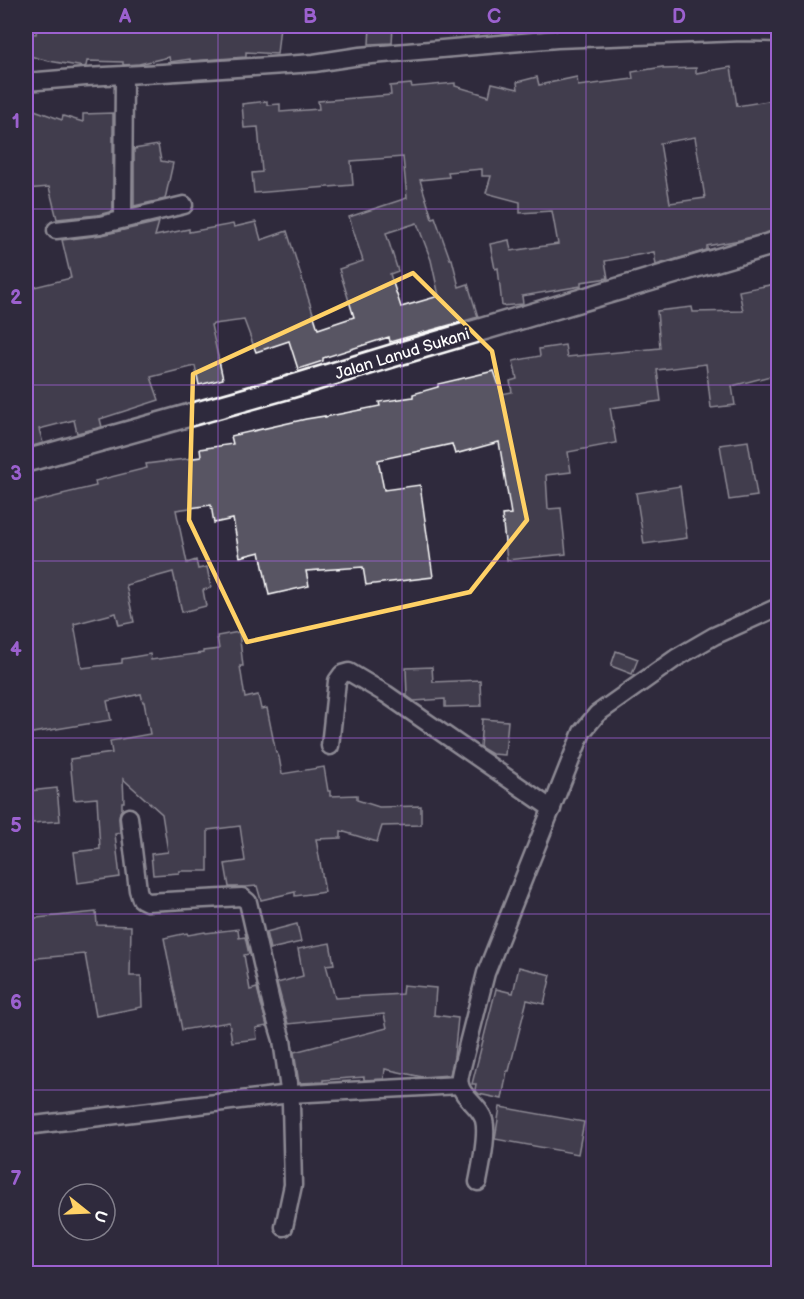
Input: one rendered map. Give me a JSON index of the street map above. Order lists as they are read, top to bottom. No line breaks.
{"streets":{"street":["Jalan Lanud Sukani"]},"north":"right","grid":{"columns":["A","B","C","D"],"rows":["1","2","3","4","5","6","7"]}}
